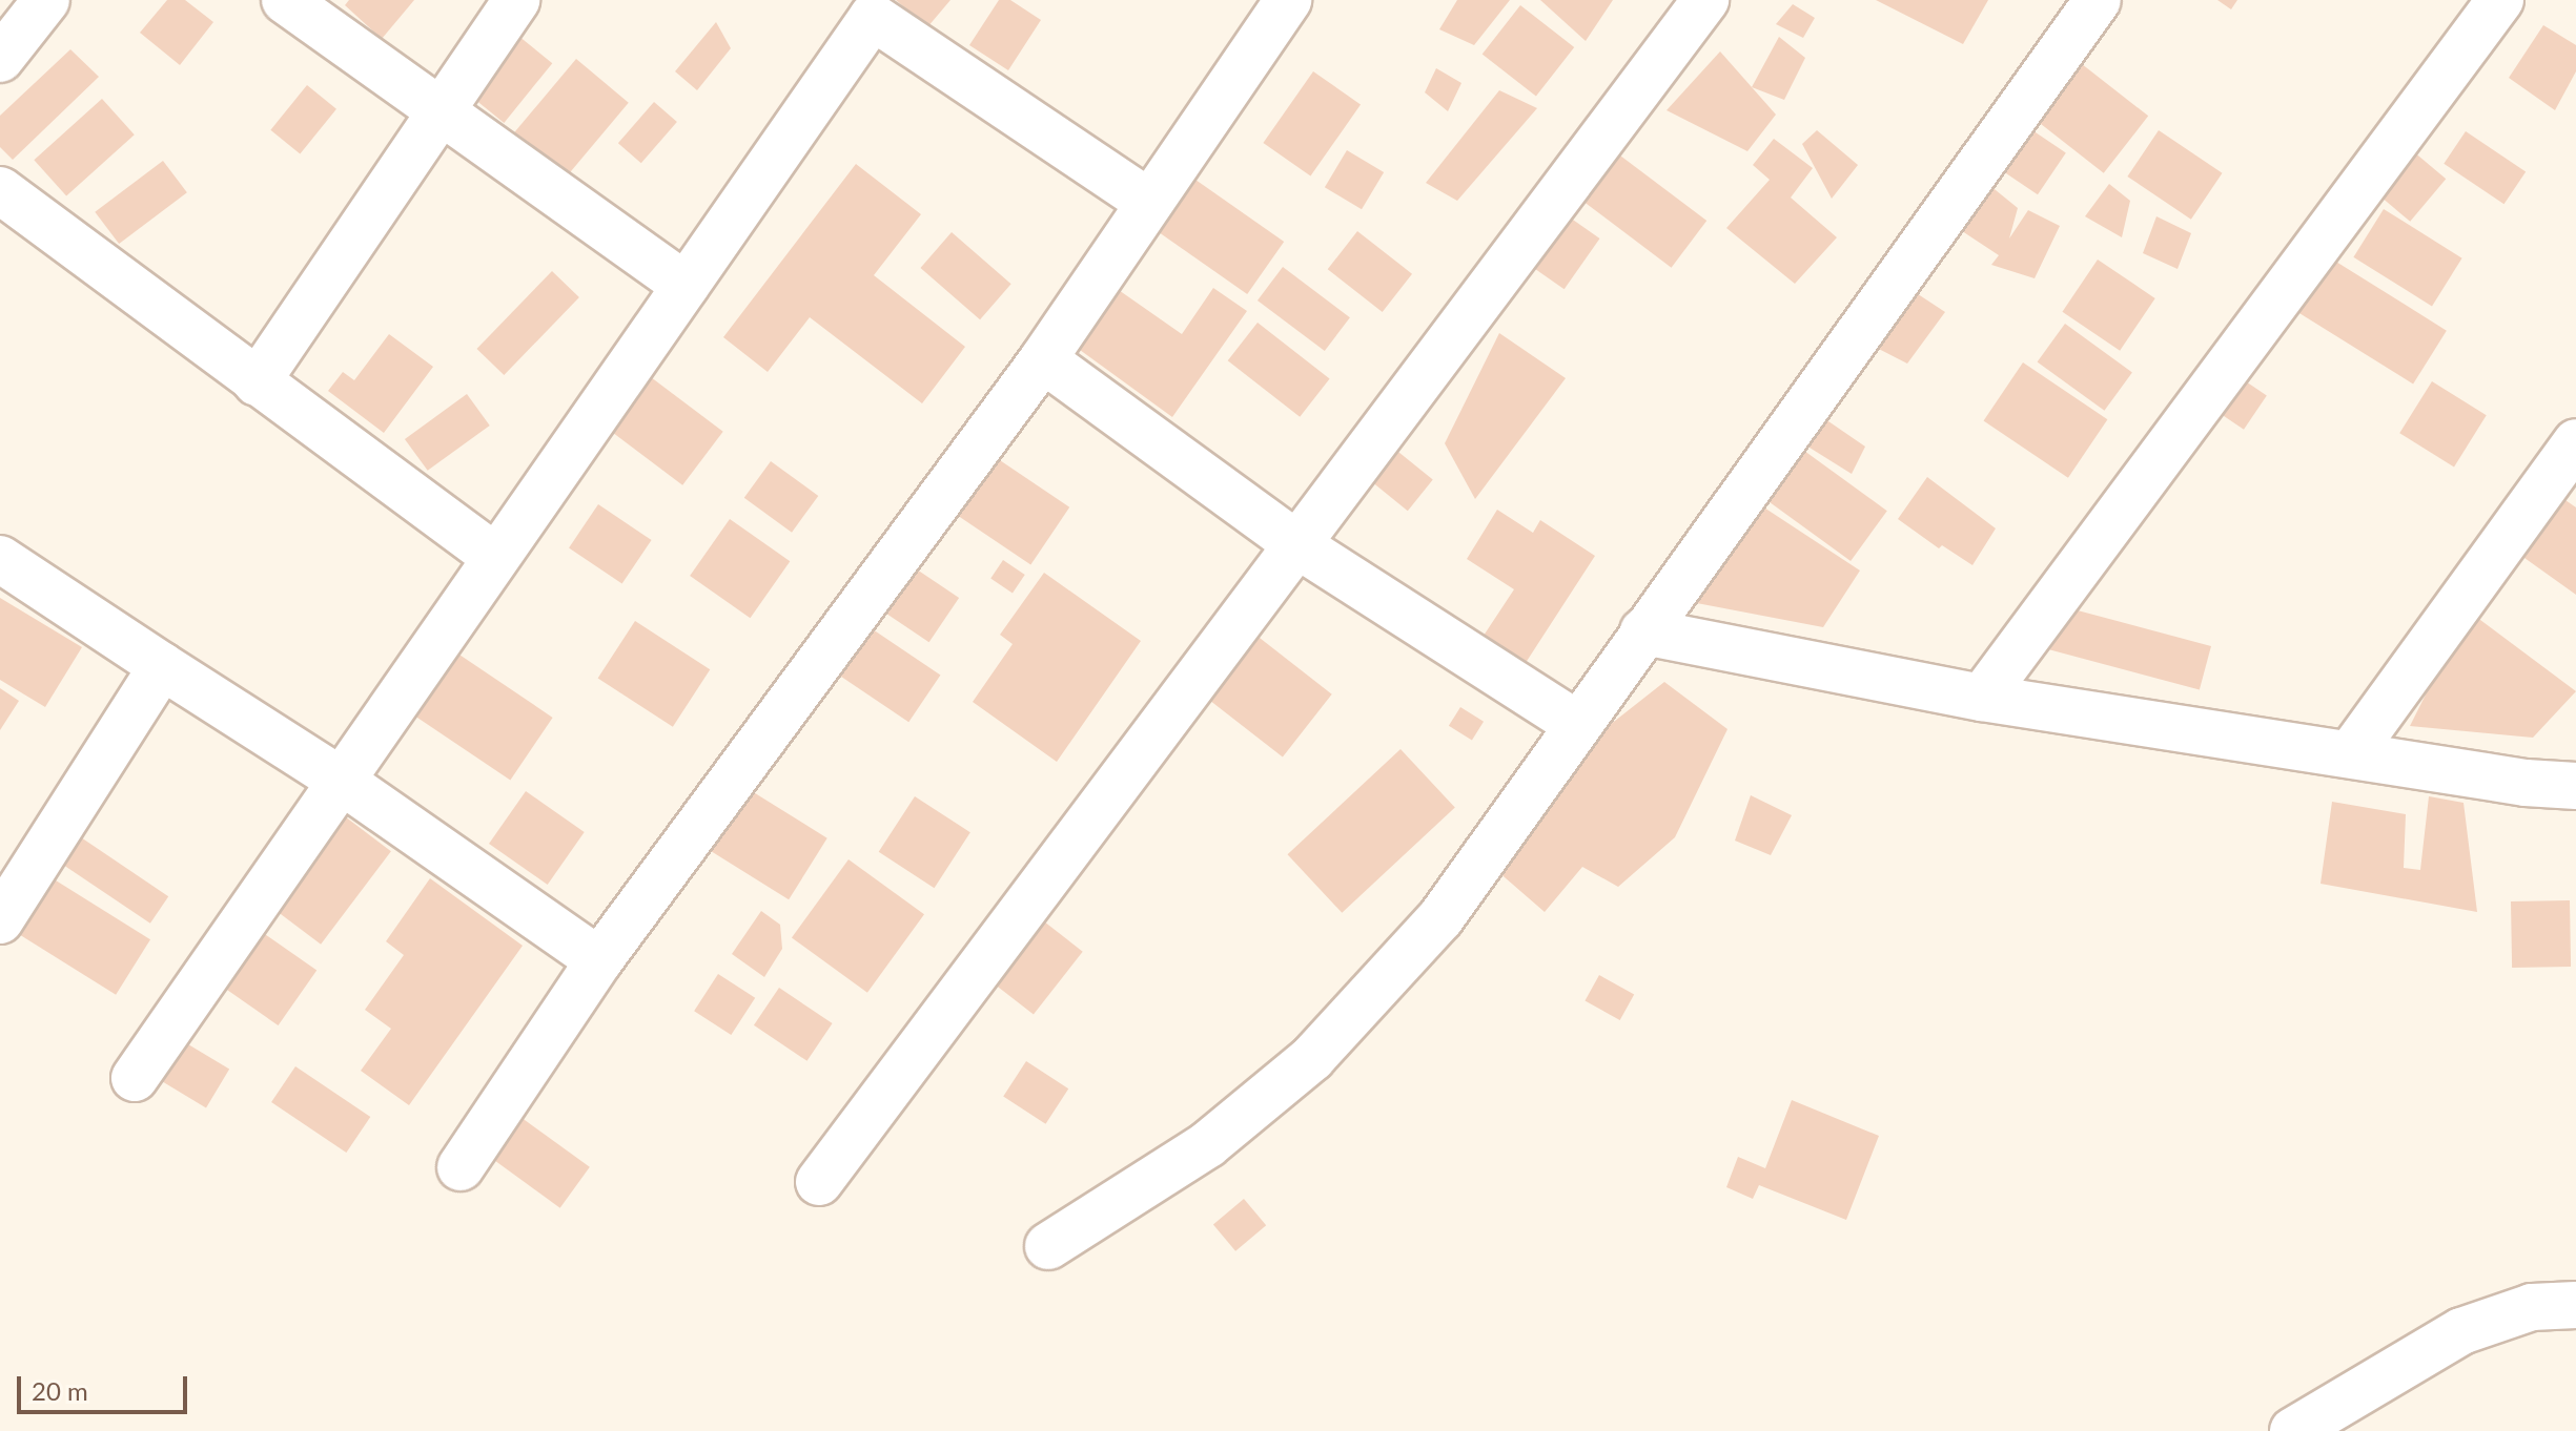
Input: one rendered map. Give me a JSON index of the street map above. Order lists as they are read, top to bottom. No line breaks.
{"scale_bar":"20 m"}
